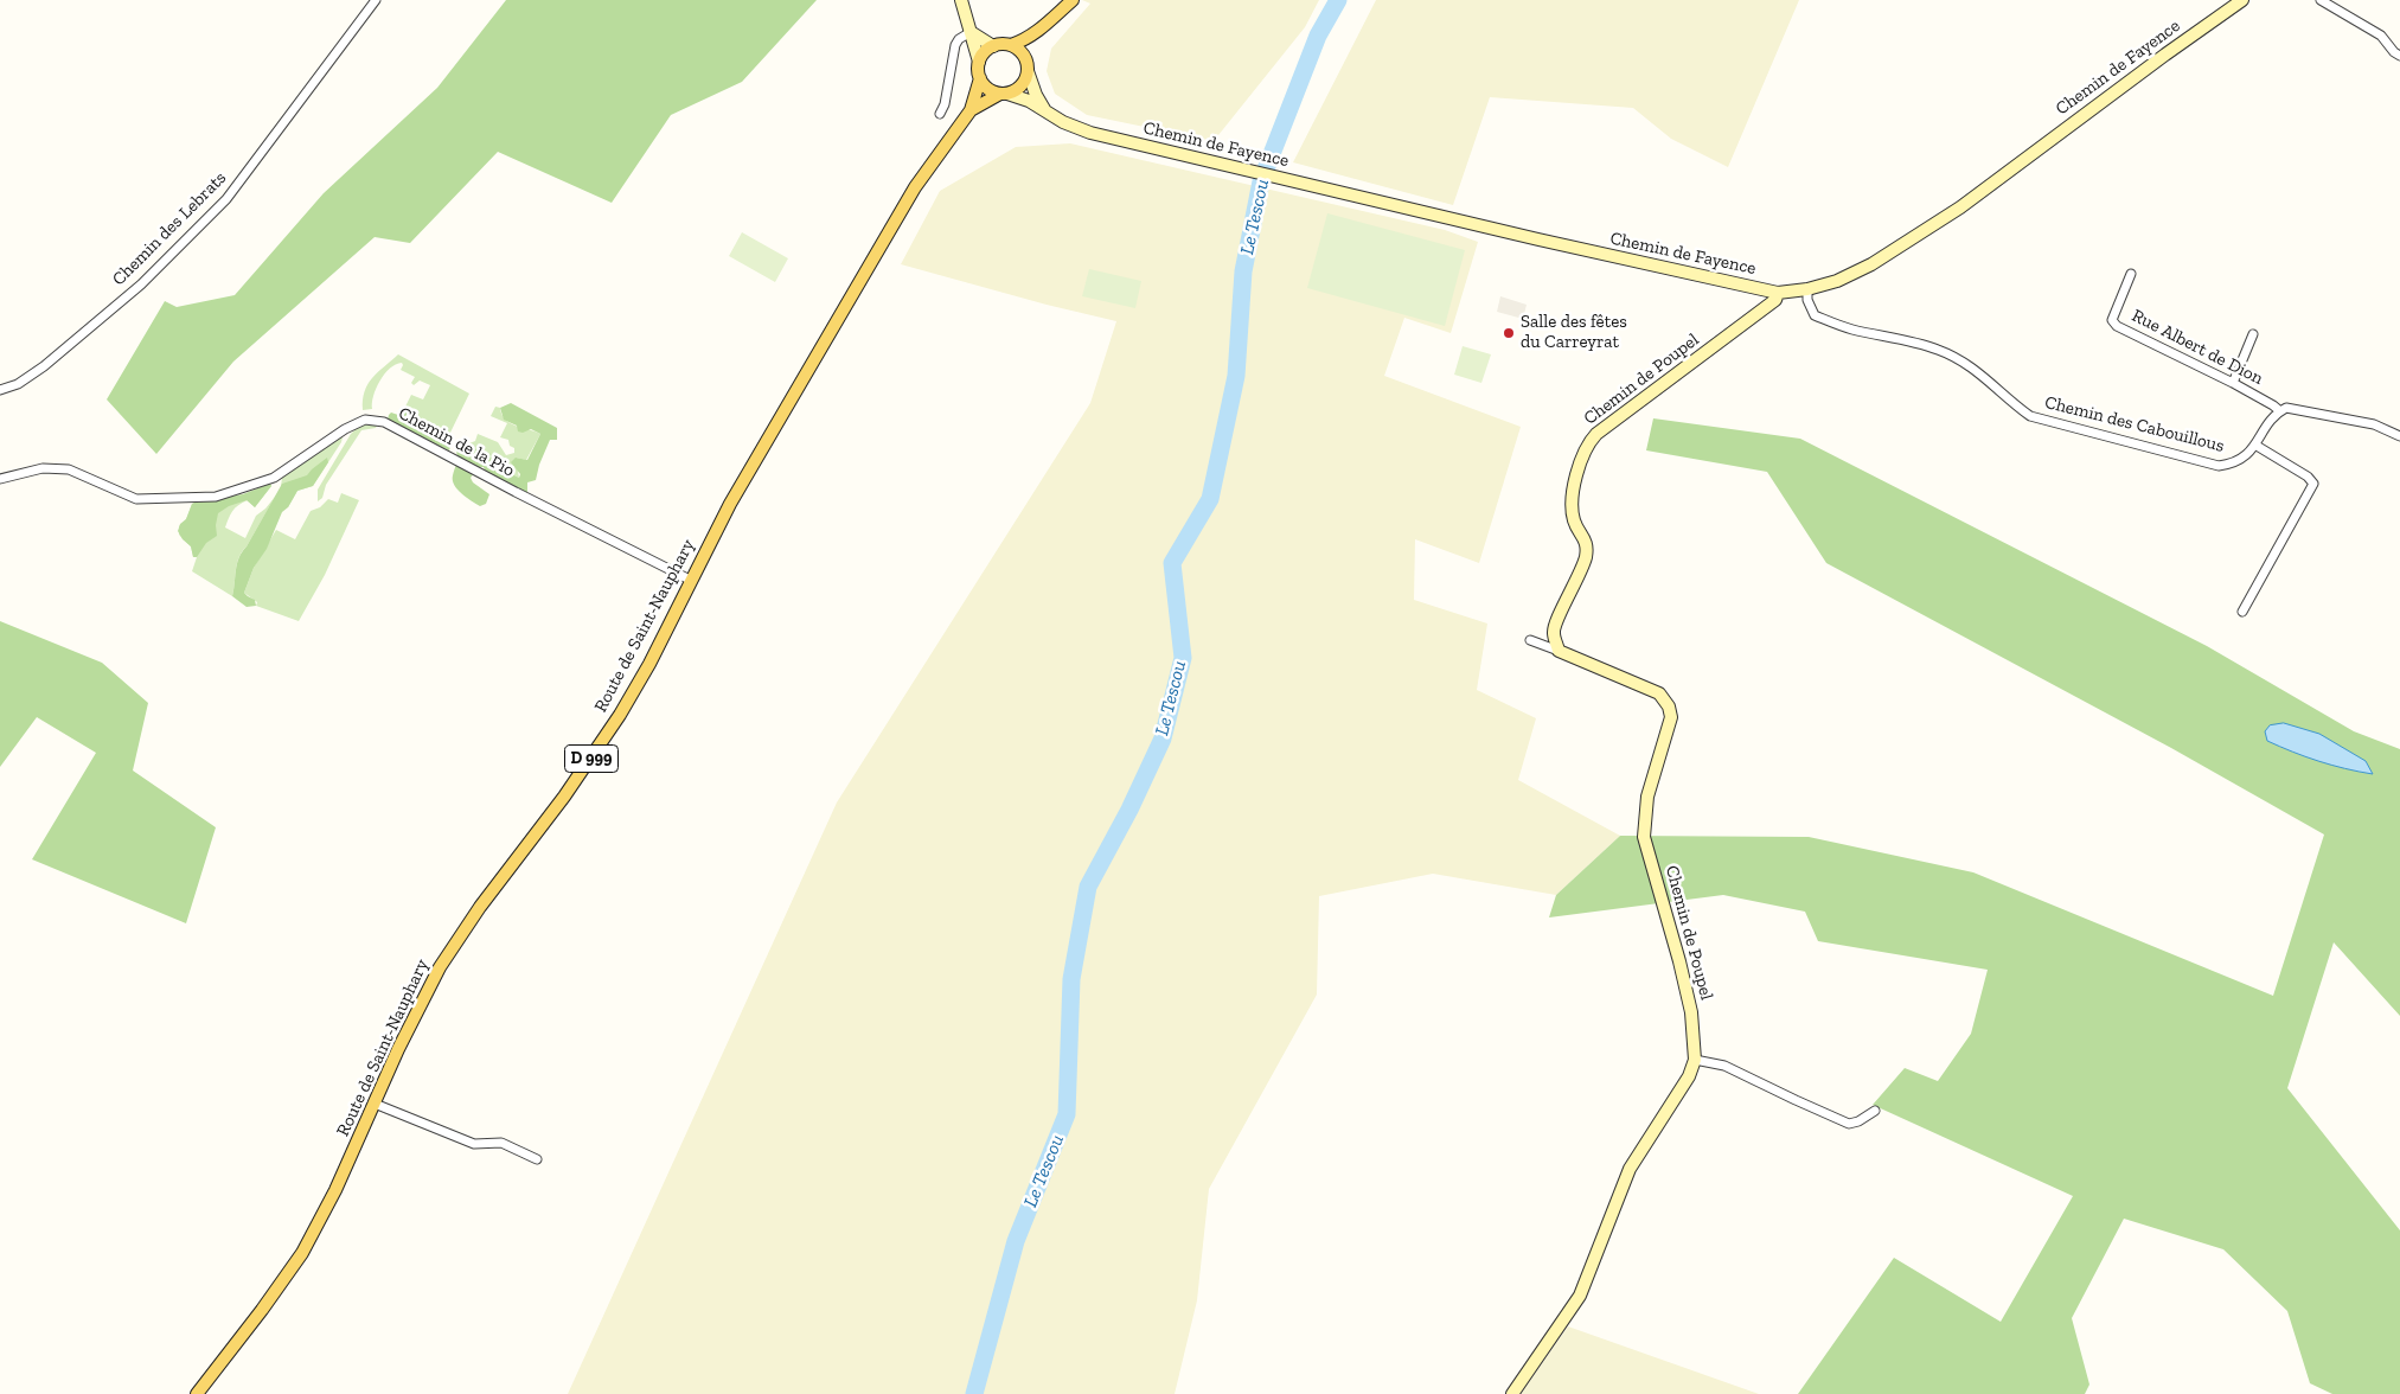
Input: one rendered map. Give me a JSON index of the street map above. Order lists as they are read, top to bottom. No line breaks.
{"streets":{"main road":["Route de Saint-Nauphary","D 999"],"street":["Chemin de Fayence","Chemin des Lebrats","Rue Albert de Dion","Chemin de Poupel","Chemin des Cabouillous","Chemin de la Pio"]},"crossings":[["Chemin de Fayence","Chemin de Poupel"],["Chemin de Fayence","Chemin des Cabouillous"],["Chemin de Fayence","Route de Saint-Nauphary"],["Rue Albert de Dion","Chemin des Cabouillous"],["Chemin de la Pio","Route de Saint-Nauphary"]],"water":["Le Tescou"],"places":["Salle des fêtes du Carreyrat"]}
